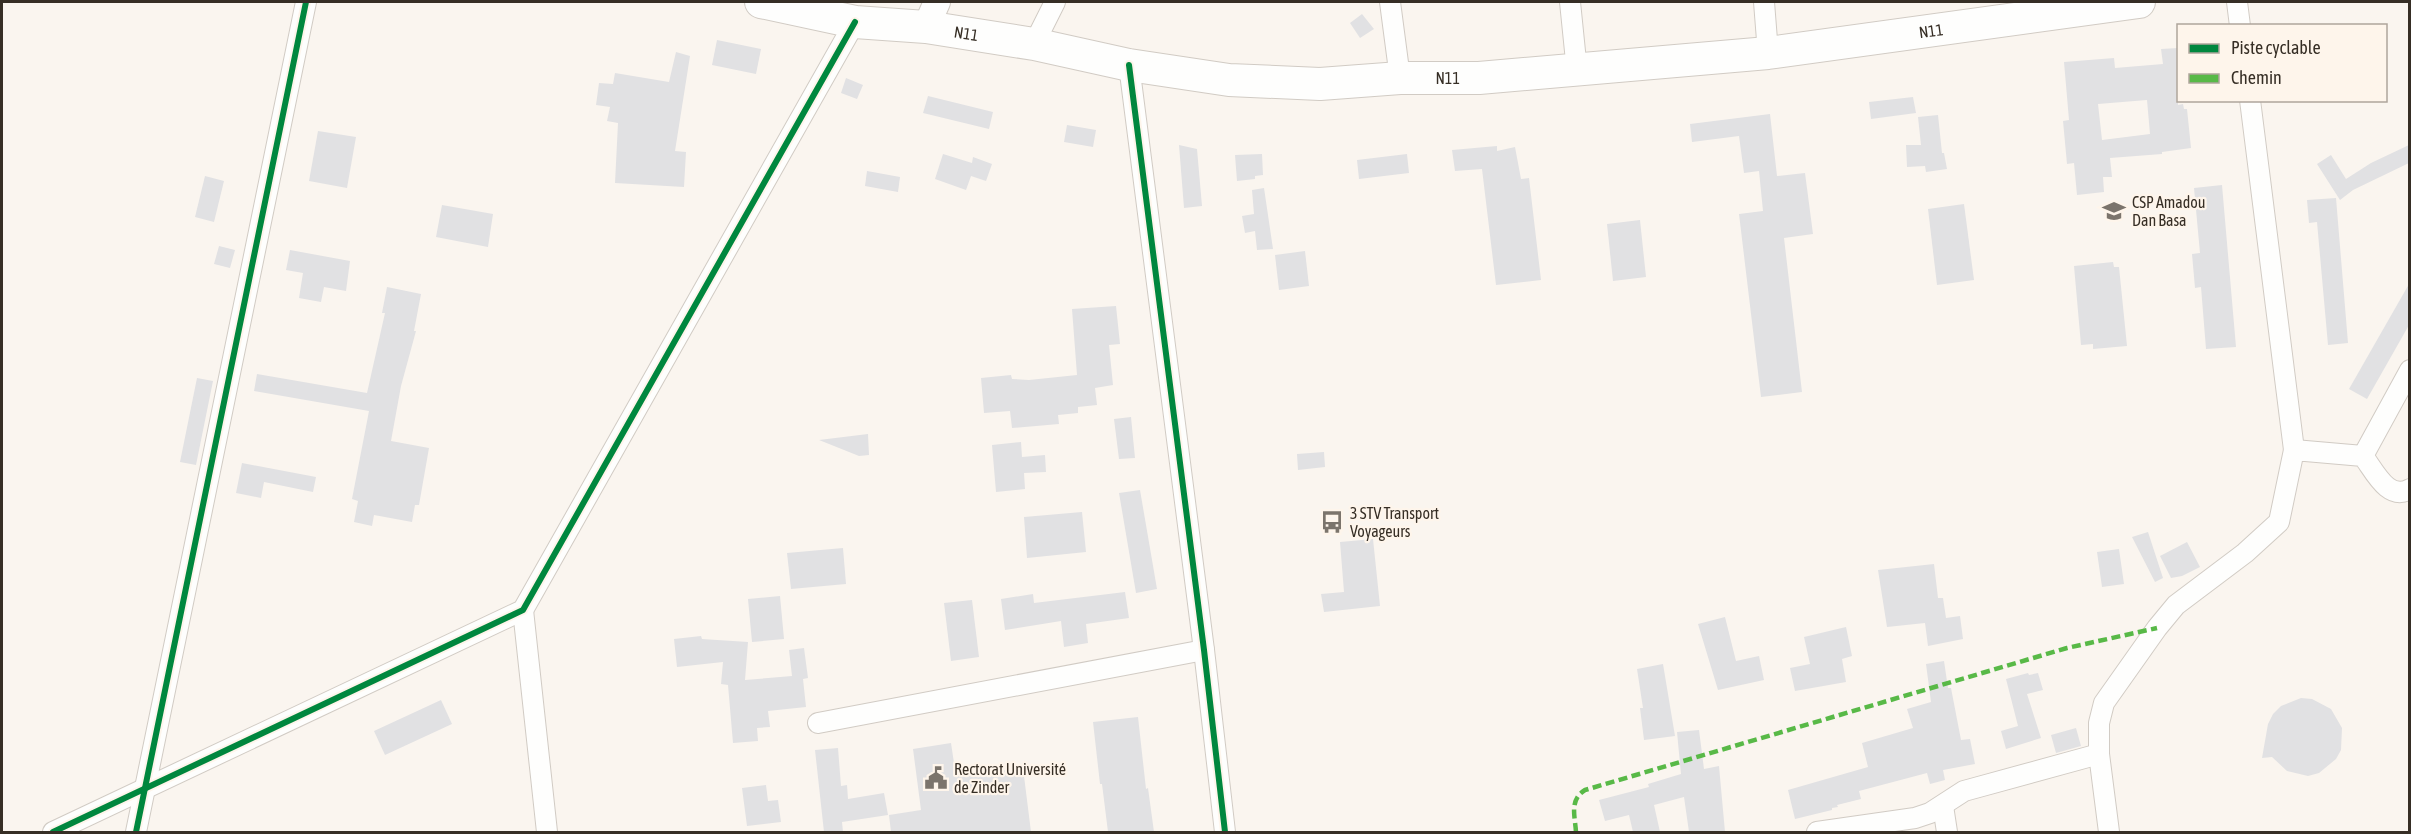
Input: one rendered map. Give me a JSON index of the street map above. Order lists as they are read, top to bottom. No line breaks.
{"streets":{"main road":["N11"]},"places":{"school or university":["CSP Amadou Dan Basa"],"bus stop":["3 STV Transport Voyageurs"],"public building":["Rectorat Université de Zinder"]},"legend":["Piste cyclable","Chemin"]}
